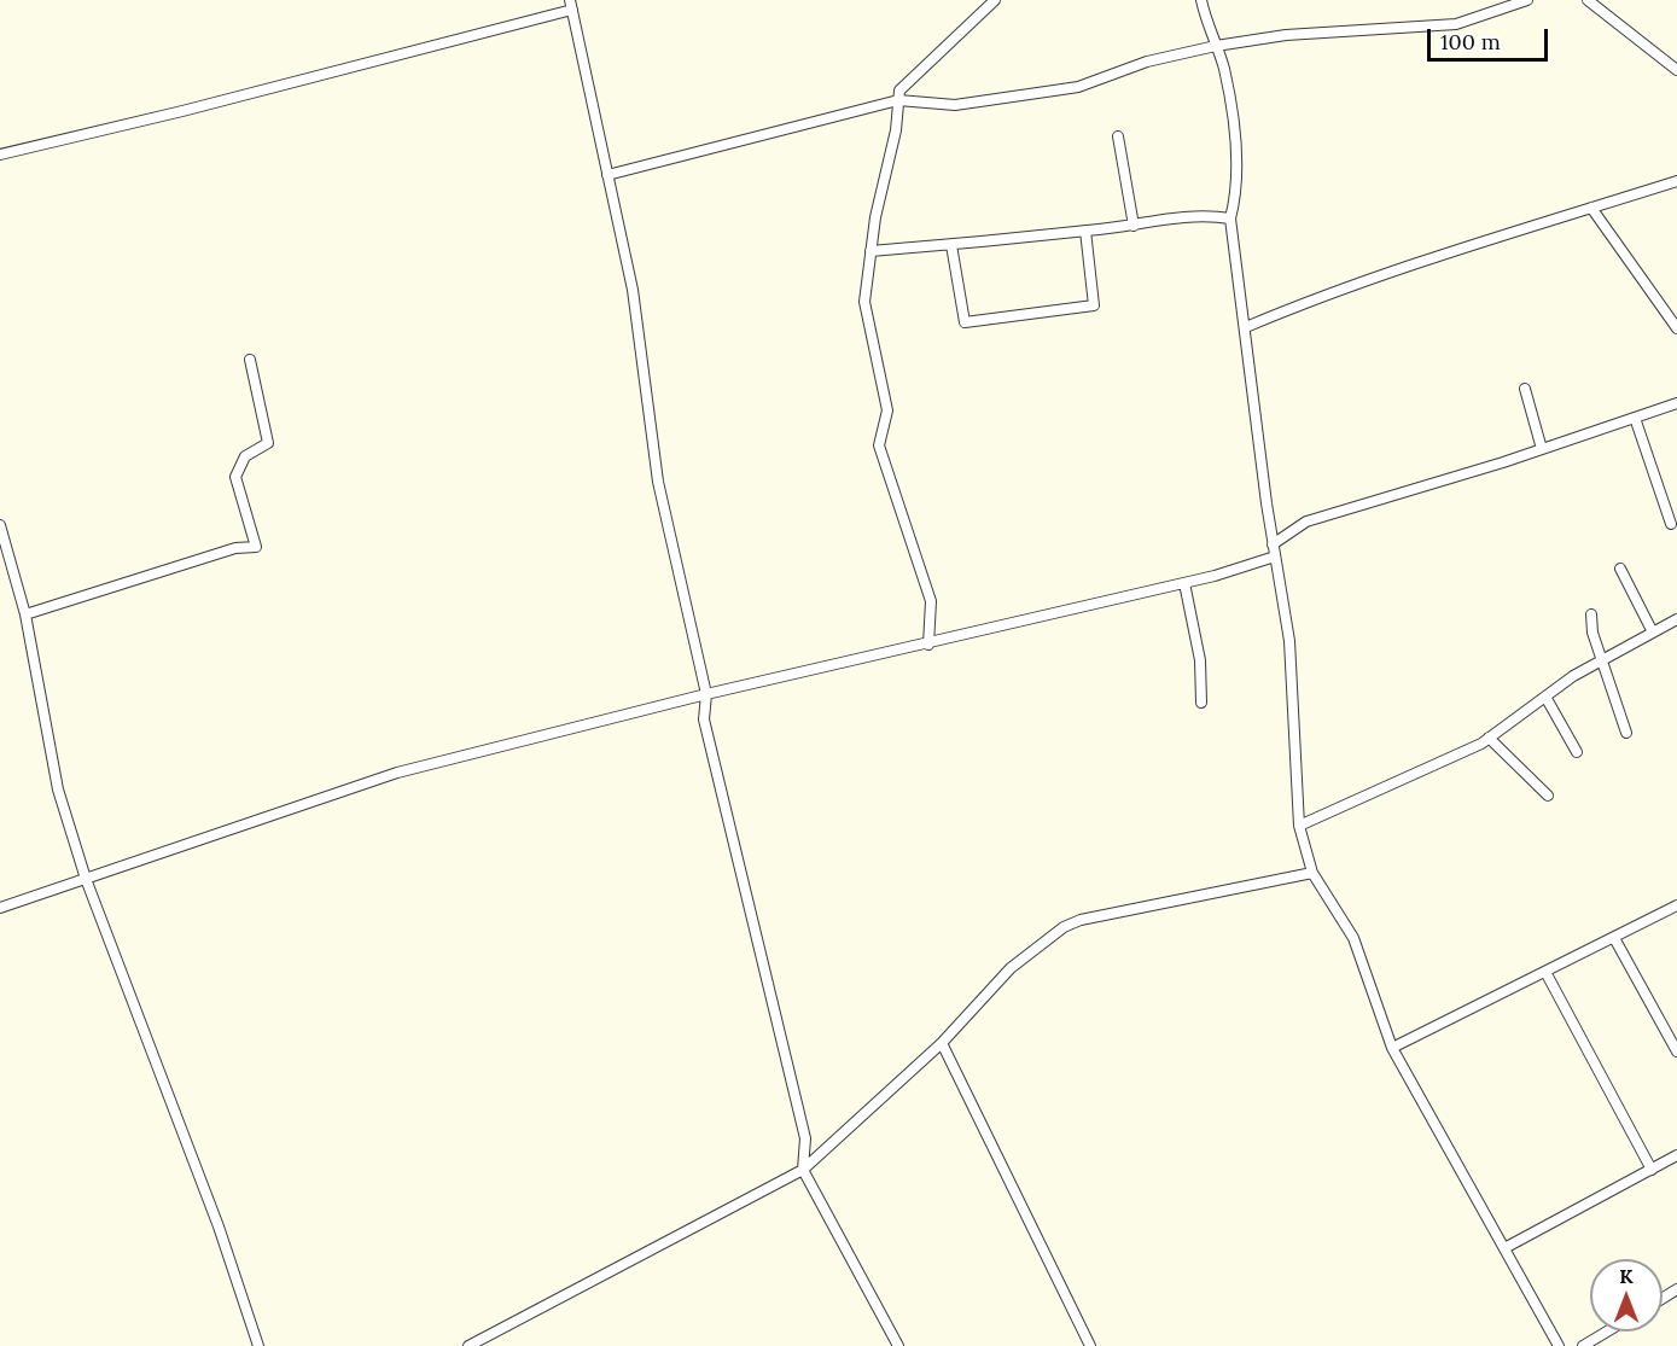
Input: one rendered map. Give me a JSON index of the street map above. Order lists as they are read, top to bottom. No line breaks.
{"scale_bar":"100 m","north":"top"}
